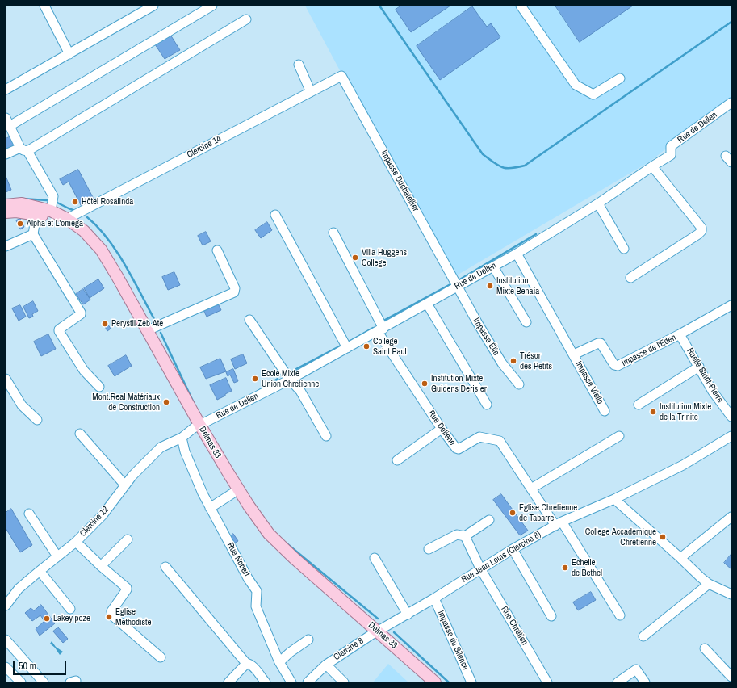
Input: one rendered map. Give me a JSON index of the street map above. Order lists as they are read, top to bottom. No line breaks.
{"streets":{"main road":["Delmas 33"],"street":["Rue de Dellen","Clercine 14","Impasse Duchatellier","Impasse Élie","Impasse de l'Eden","Ruelle Saint-Pierre","Impasse Viello","Rue Deliene","Clercine 12","Rue Jean Louis (Clercine 8)","Rue Nobert","Rue Chrétien","Impasse du Silence","Clercine 8"]},"crossings":[["Rue de Dellen","Impasse Duchatellier"],["Rue de Dellen","Impasse Élie"],["Rue de Dellen","Rue Deliene"],["Rue de Dellen","Delmas 33"],["Rue de Dellen","Clercine 12"],["Rue de Dellen","Rue Nobert"],["Clercine 14","Impasse Duchatellier"],["Clercine 14","Delmas 33"],["Impasse Duchatellier","Impasse Élie"],["Impasse de l'Eden","Ruelle Saint-Pierre"],["Impasse de l'Eden","Impasse Viello"],["Rue Deliene","Rue Jean Louis (Clercine 8)"],["Delmas 33","Rue Jean Louis (Clercine 8)"],["Delmas 33","Clercine 8"],["Clercine 12","Rue Nobert"],["Rue Jean Louis (Clercine 8)","Rue Chrétien"],["Rue Jean Louis (Clercine 8)","Impasse du Silence"],["Rue Jean Louis (Clercine 8)","Clercine 8"]],"places":["Hôtel Rosalinda","Alpha et L'omega","Villa Huggens College","Institution Mixte Benaia","Perystil Zeb Ate","College Saint Paul","Trésor des Petits","Ecole Mixte Union Chretienne","Institution Mixte Guidens Derisier","Mont.Real Matériaux de Construction","Institution Mixte de la Trinite","Eglise Chretienne de Tabarre","College Accademique Chretienne","Echelle de Bethel","Eglise Methodiste","Lakey poze"],"scale_bar":"50 m"}
